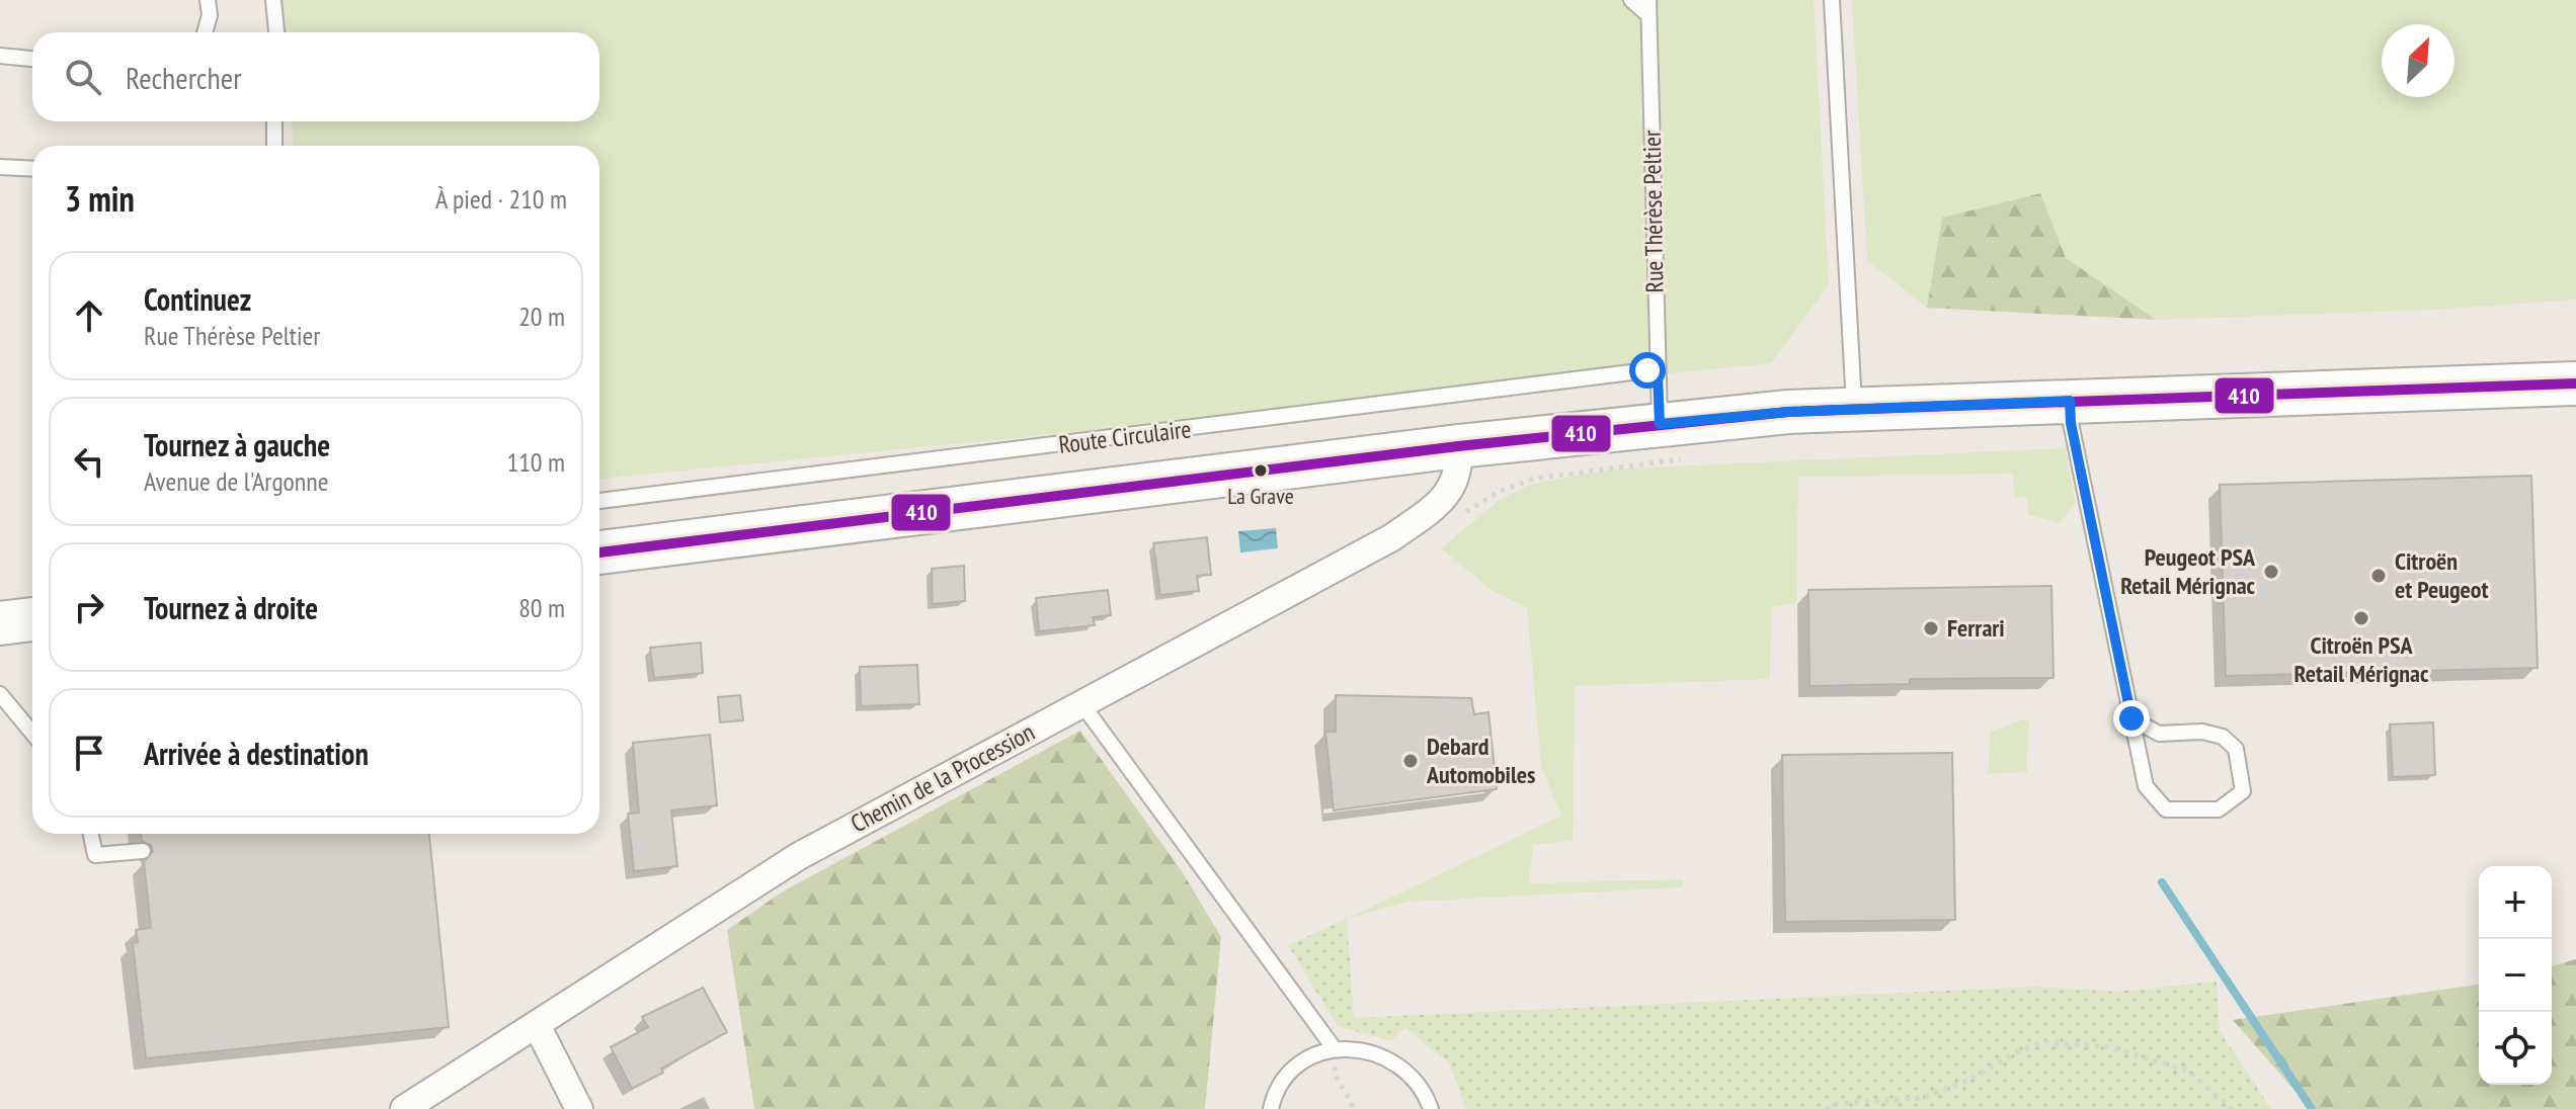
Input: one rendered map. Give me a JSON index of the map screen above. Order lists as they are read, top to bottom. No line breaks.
{"streets":{"street":["Chemin de la Procession"],"lane":["Rue Thérèse Peltier","Route Circulaire"]},"crossings":[["Rue Thérèse Peltier","Route Circulaire"]],"places":["La Grave","Peugeot PSA Retail Mérignac","Citroën et Peugeot","Citroën PSA Retail Mérignac","Ferrari","Debard Automobiles"],"lines":["transit line 410"],"north":"top right","page":{"search":"Rechercher","heading":["3 min","À pied · 210 m"],"list":[["Continuez","Rue Thérèse Peltier","20 m"],["Tournez à gauche","Avenue de l'Argonne","110 m"],["Tournez à droite","80 m"],"Arrivée à destination"],"map_buttons":["+","−"]}}
